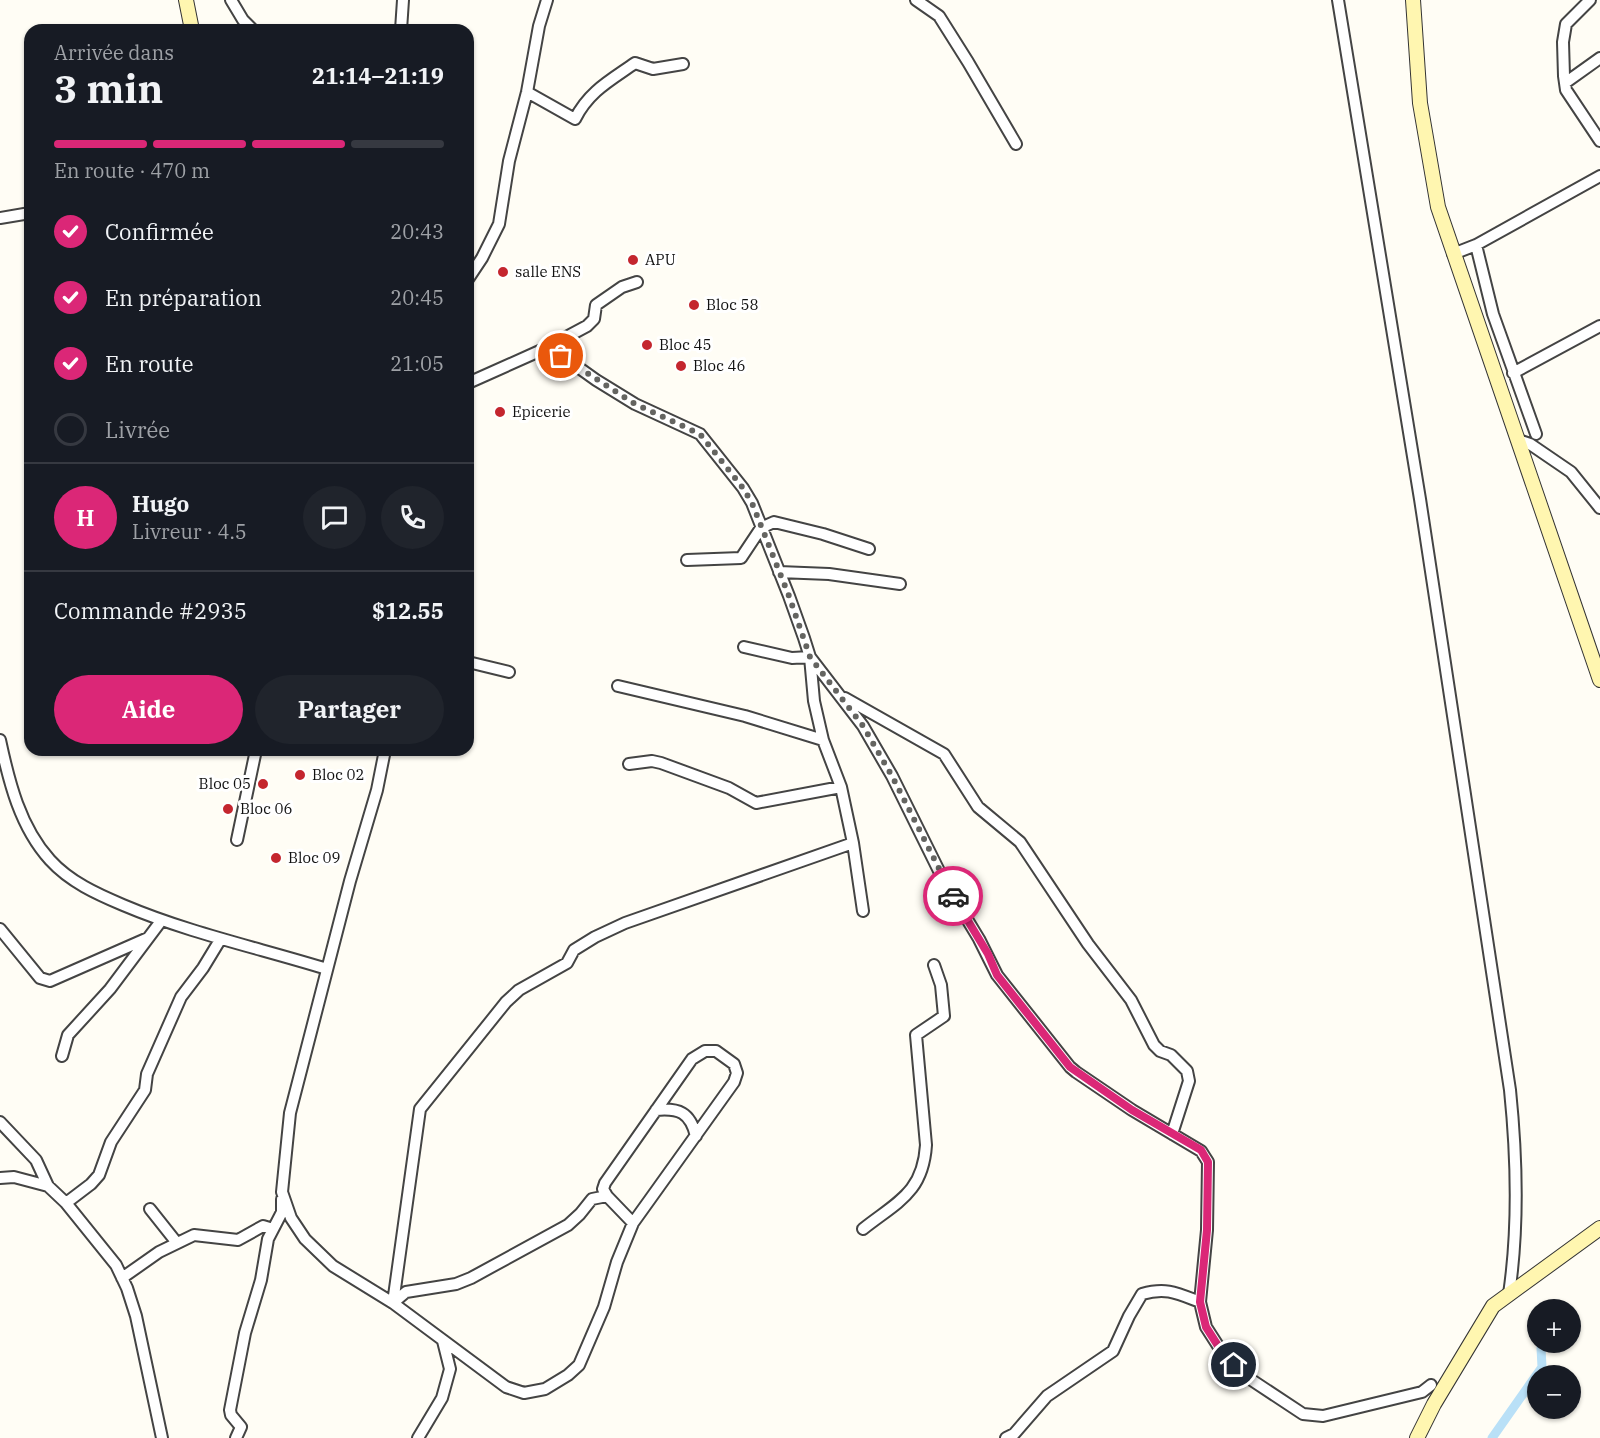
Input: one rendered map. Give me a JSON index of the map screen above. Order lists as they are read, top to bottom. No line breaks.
{"places":["APU","salle ENS","Bloc 58","Bloc 45","Bloc 46","Epicerie","Bloc 02","Bloc 05","Bloc 06","Bloc 09"],"page":{"heading":["3 min","Arrivée dans","21:14–21:19"],"panel":["Hugo","Livreur · 4.5","Commande #2935","$12.55"],"bar":"En route · 470 m","list":[["Confirmée","20:43"],["En préparation","20:45"],["En route","21:05"],"Livrée"],"round":"H","buttons":["Aide","Partager"],"map_buttons":["+","−"]}}
